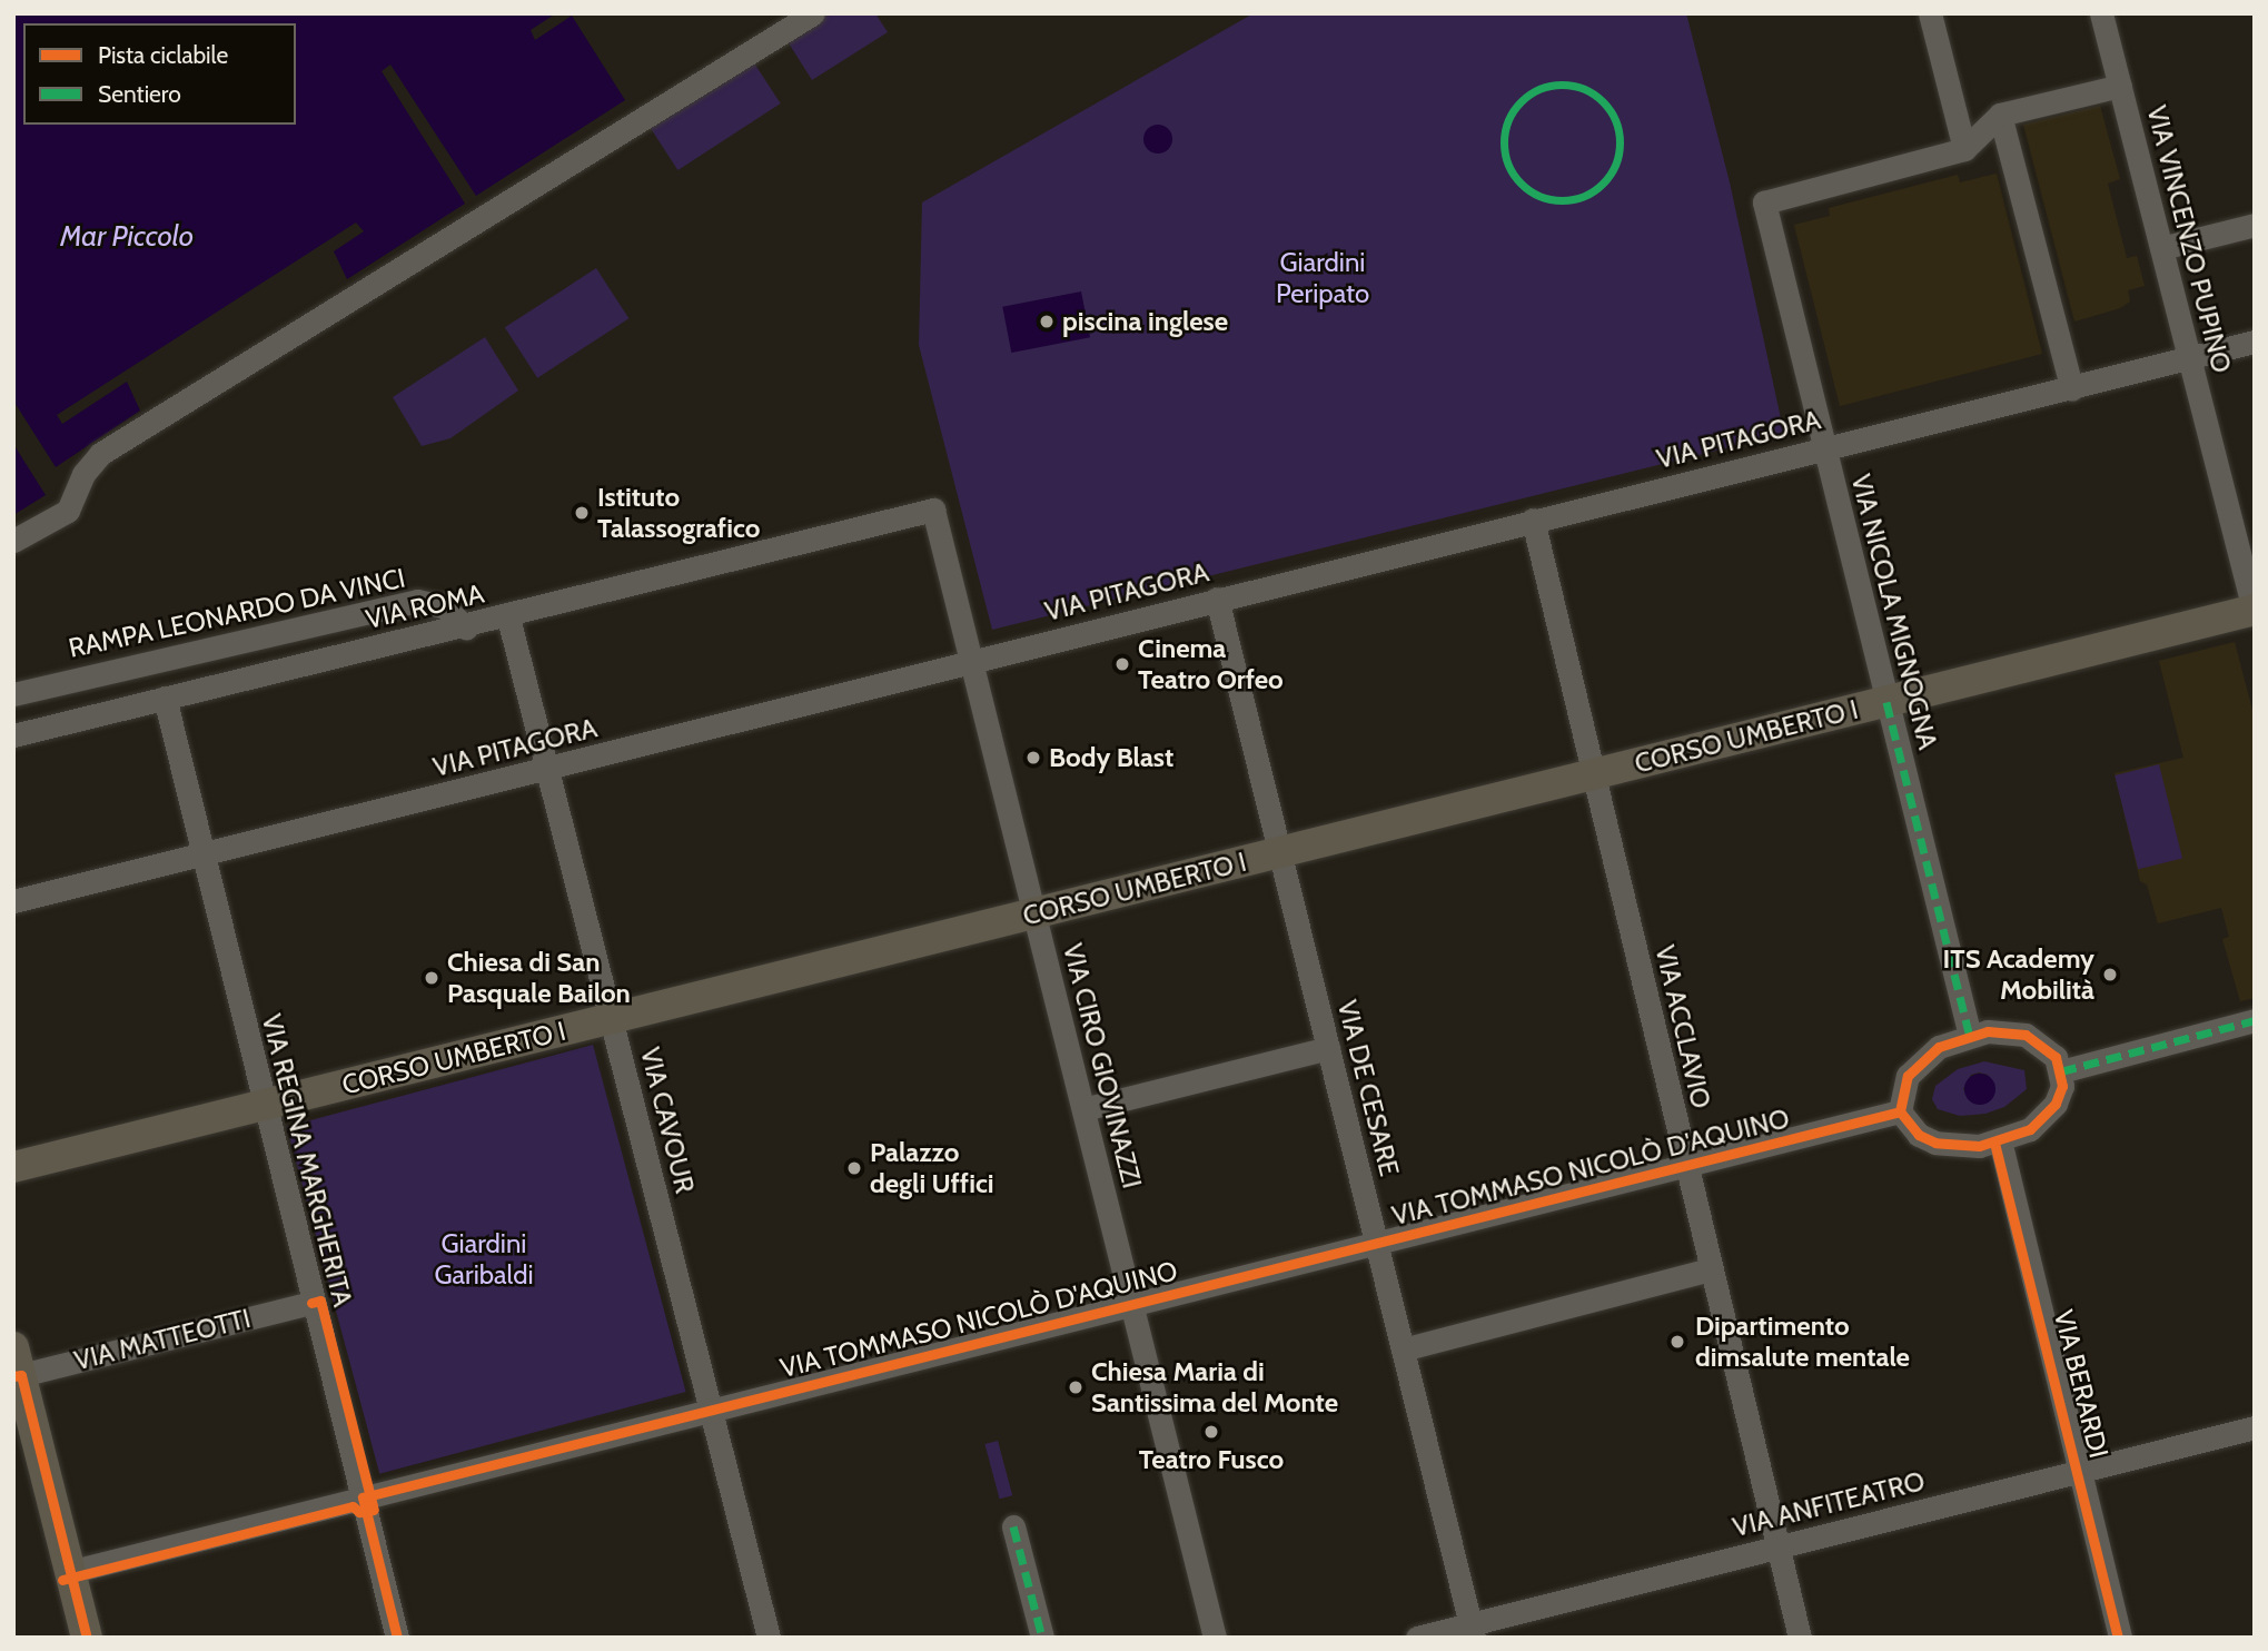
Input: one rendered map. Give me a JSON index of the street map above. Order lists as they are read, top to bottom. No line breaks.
{"streets":{"main road":["CORSO UMBERTO I"],"street":["VIA VINCENZO PUPINO","VIA PITAGORA","VIA ROMA","VIA NICOLA MIGNOGNA","RAMPA LEONARDO DA VINCI","VIA ACCLAVIO","VIA CIRO GIOVINAZZI","VIA DE CESARE","VIA CAVOUR","VIA REGINA MARGHERITA","VIA TOMMASO NICOLÒ D'AQUINO","VIA MATTEOTTI","VIA BERARDI","VIA ANFITEATRO"]},"crossings":[["VIA VINCENZO PUPINO","VIA PITAGORA"],["VIA VINCENZO PUPINO","CORSO UMBERTO I"],["VIA PITAGORA","VIA NICOLA MIGNOGNA"],["VIA PITAGORA","VIA ACCLAVIO"],["VIA PITAGORA","VIA CIRO GIOVINAZZI"],["VIA PITAGORA","VIA DE CESARE"],["VIA PITAGORA","VIA CAVOUR"],["VIA PITAGORA","VIA REGINA MARGHERITA"],["VIA ROMA","RAMPA LEONARDO DA VINCI"],["VIA ROMA","VIA CIRO GIOVINAZZI"],["VIA ROMA","VIA CAVOUR"],["VIA ROMA","VIA REGINA MARGHERITA"],["VIA NICOLA MIGNOGNA","CORSO UMBERTO I"],["VIA NICOLA MIGNOGNA","VIA TOMMASO NICOLÒ D'AQUINO"],["VIA NICOLA MIGNOGNA","VIA BERARDI"],["CORSO UMBERTO I","VIA ACCLAVIO"],["CORSO UMBERTO I","VIA CIRO GIOVINAZZI"],["CORSO UMBERTO I","VIA DE CESARE"],["CORSO UMBERTO I","VIA CAVOUR"],["CORSO UMBERTO I","VIA REGINA MARGHERITA"],["VIA ACCLAVIO","VIA TOMMASO NICOLÒ D'AQUINO"],["VIA ACCLAVIO","VIA ANFITEATRO"],["VIA CIRO GIOVINAZZI","VIA TOMMASO NICOLÒ D'AQUINO"],["VIA DE CESARE","VIA TOMMASO NICOLÒ D'AQUINO"],["VIA DE CESARE","VIA ANFITEATRO"],["VIA CAVOUR","VIA TOMMASO NICOLÒ D'AQUINO"],["VIA REGINA MARGHERITA","VIA TOMMASO NICOLÒ D'AQUINO"],["VIA REGINA MARGHERITA","VIA MATTEOTTI"],["VIA TOMMASO NICOLÒ D'AQUINO","VIA BERARDI"],["VIA BERARDI","VIA ANFITEATRO"]],"water":["Mar Piccolo"],"parks":["Giardini Peripato","Giardini Garibaldi"],"places":["piscina inglese","Istituto Talassografico","Cinema Teatro Orfeo","Body Blast","ITS Academy Mobilità","Chiesa di San Pasquale Bailon","Palazzo degli Uffici","Dipartimento dimsalute mentale","Chiesa Maria di Santissima del Monte","Teatro Fusco"],"legend":["Pista ciclabile","Sentiero"]}
